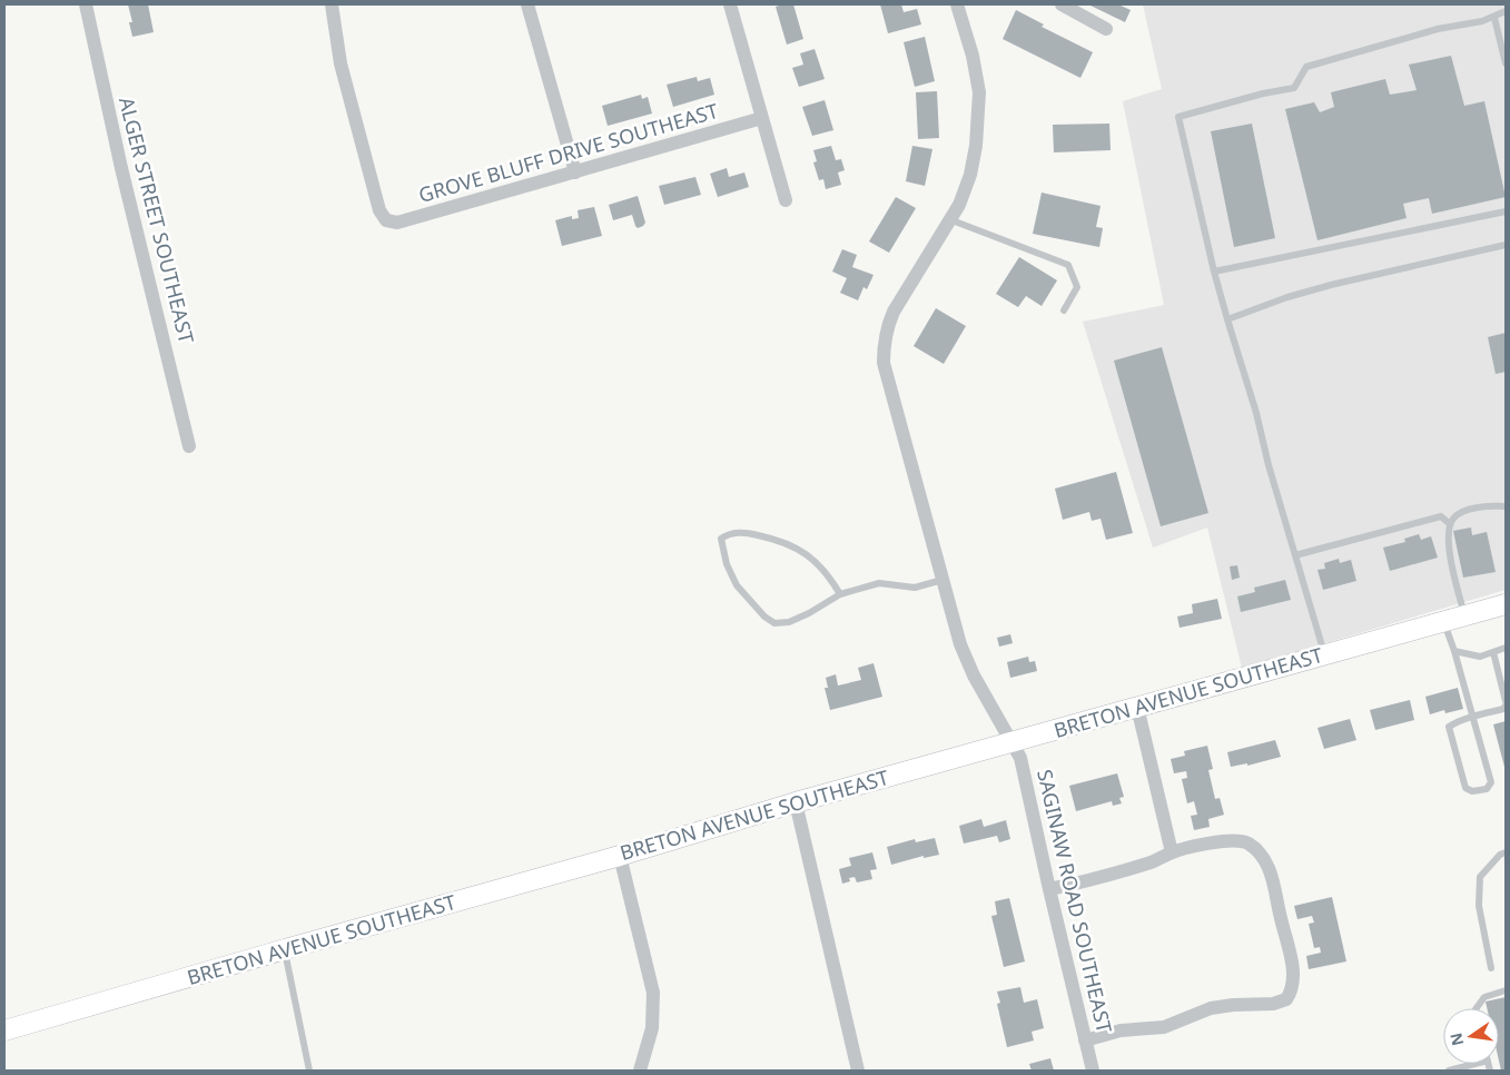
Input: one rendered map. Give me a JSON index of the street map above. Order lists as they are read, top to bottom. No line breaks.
{"streets":{"main road":["BRETON AVENUE SOUTHEAST"],"street":["GROVE BLUFF DRIVE SOUTHEAST","ALGER STREET SOUTHEAST","SAGINAW ROAD SOUTHEAST"]},"crossings":[["BRETON AVENUE SOUTHEAST","SAGINAW ROAD SOUTHEAST"]],"north":"left"}
